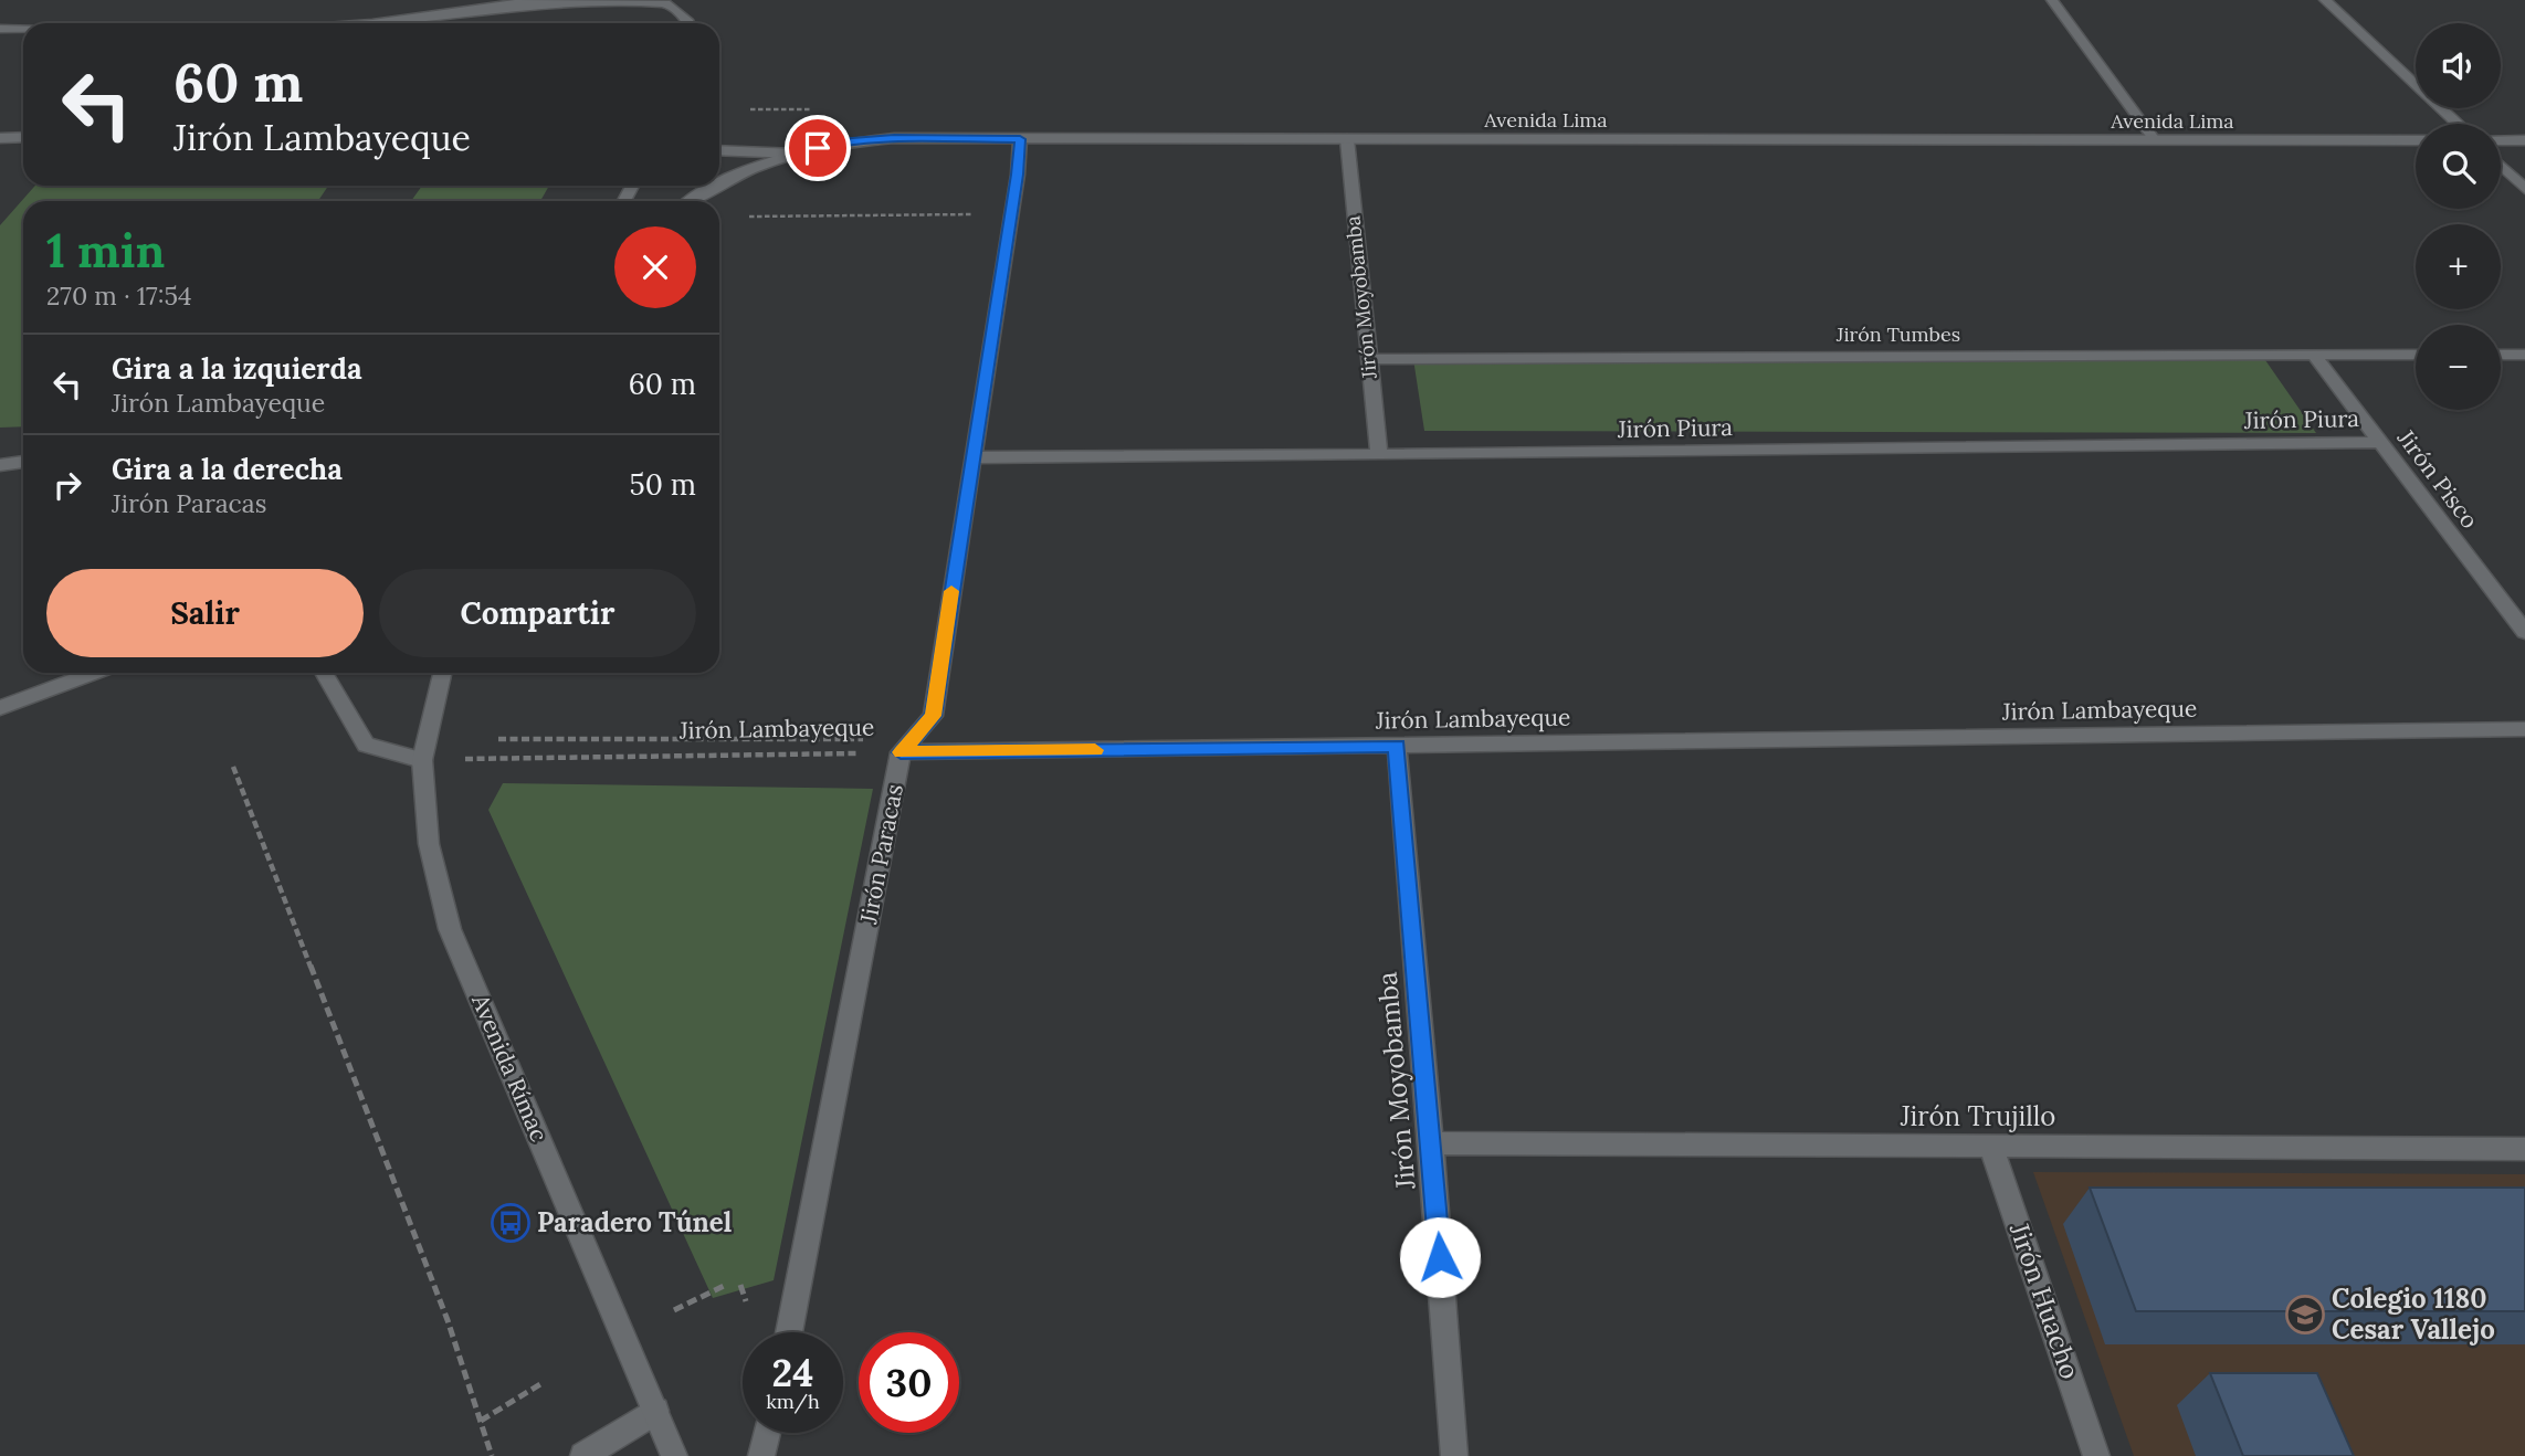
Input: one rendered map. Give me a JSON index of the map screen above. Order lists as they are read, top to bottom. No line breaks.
{"streets":{"street":["Avenida Lima","Jirón Moyobamba","Jirón Tumbes","Jirón Piura","Jirón Pisco","Jirón Lambayeque","Jirón Paracas","Avenida Rímac","Jirón Trujillo","Jirón Huacho"]},"crossings":[["Avenida Lima","Jirón Moyobamba"],["Avenida Lima","Jirón Paracas"],["Jirón Moyobamba","Jirón Tumbes"],["Jirón Moyobamba","Jirón Piura"],["Jirón Moyobamba","Jirón Lambayeque"],["Jirón Moyobamba","Jirón Trujillo"],["Jirón Tumbes","Jirón Pisco"],["Jirón Piura","Jirón Pisco"],["Jirón Piura","Jirón Paracas"],["Jirón Lambayeque","Jirón Paracas"],["Jirón Lambayeque","Avenida Rímac"],["Jirón Trujillo","Jirón Huacho"]],"places":{"bus stop":["Paradero Túnel"],"school or university":["Colegio 1180 Cesar Vallejo"]},"page":{"map_buttons":["+","−"],"turn":["60 m","Jirón Lambayeque"],"heading":["1 min","270 m · 17:54"],"list":[{"name":"Gira a la izquierda","note":"Jirón Lambayeque","value":"60 m"},{"name":"Gira a la derecha","note":"Jirón Paracas","value":"50 m"}],"buttons":["Salir","Compartir"],"speed":"24 km/h","limit":"30"}}
